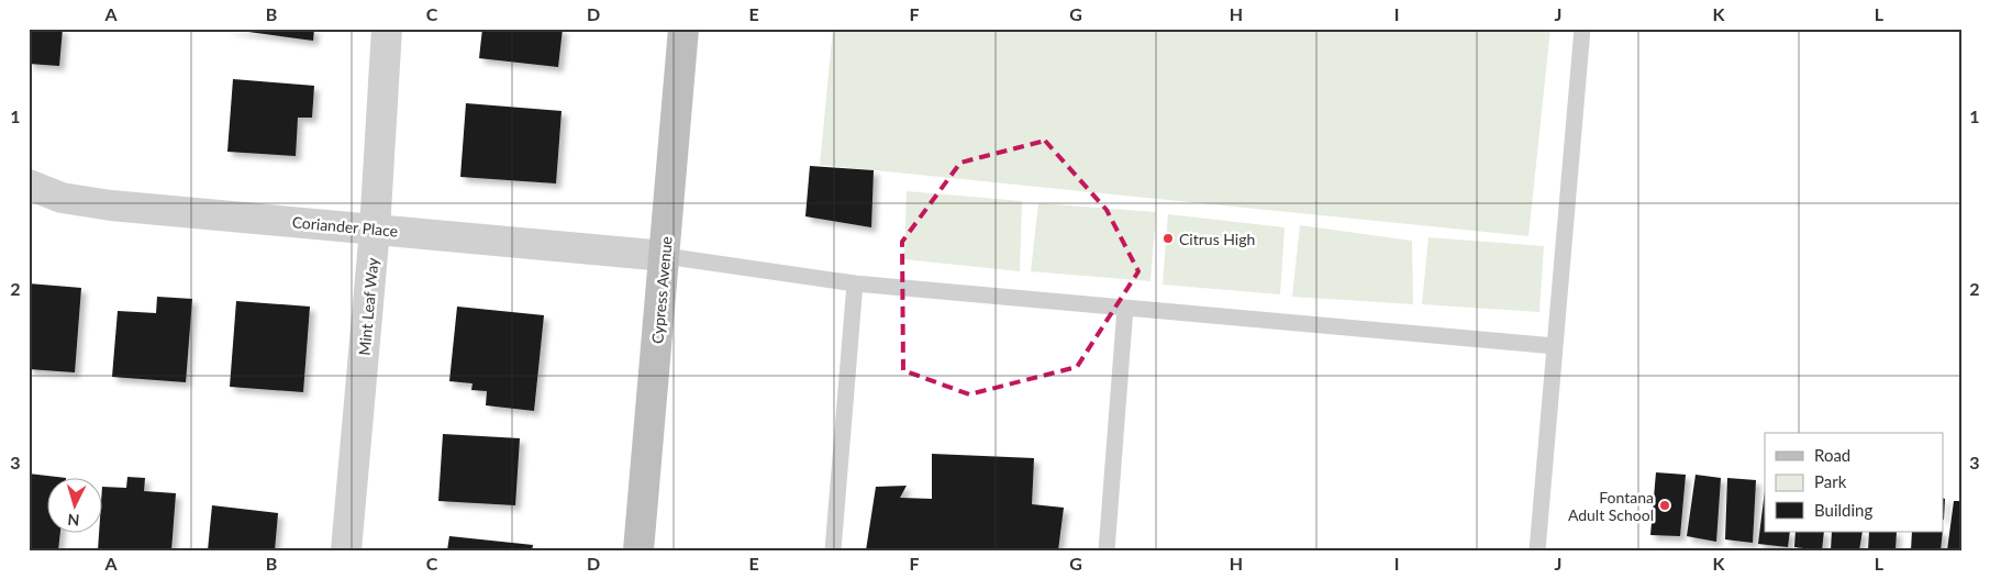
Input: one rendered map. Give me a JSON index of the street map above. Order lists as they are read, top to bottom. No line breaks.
{"streets":{"street":["Coriander Place","Cypress Avenue","Mint Leaf Way"]},"crossings":[["Coriander Place","Cypress Avenue"],["Coriander Place","Mint Leaf Way"]],"places":["Citrus High","Fontana Adult School"],"legend":["Road","Park","Building"],"north":"bottom","grid":{"columns":["A","B","C","D","E","F","G","H","I","J","K","L"],"rows":["1","2","3"]}}
